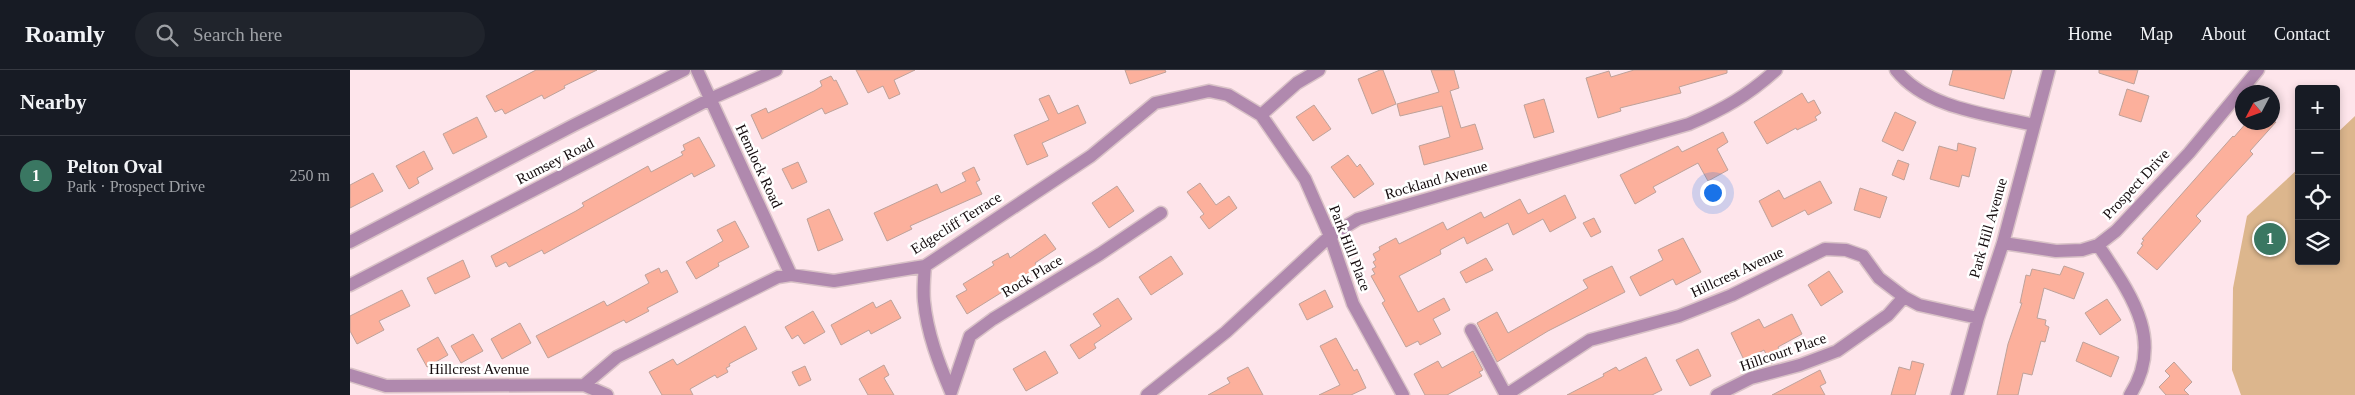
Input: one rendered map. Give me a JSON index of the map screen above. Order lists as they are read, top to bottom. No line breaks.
{"streets":{"street":["Rumsey Road","Hemlock Road","Rockland Avenue","Prospect Drive","Edgecliff Terrace","Park Hill Avenue","Park Hill Place","Hillcrest Avenue","Rock Place","Hillcourt Place"]},"crossings":[["Rumsey Road","Hemlock Road"],["Hemlock Road","Edgecliff Terrace"],["Rockland Avenue","Park Hill Place"],["Prospect Drive","Park Hill Avenue"],["Edgecliff Terrace","Park Hill Place"],["Edgecliff Terrace","Hillcrest Avenue"],["Park Hill Avenue","Hillcrest Avenue"],["Hillcrest Avenue","Hillcourt Place"]],"north":"bottom left","page":{"header":"Roamly","search":"Search here","nav":["Home","Map","About","Contact"],"heading":"Nearby","map_buttons":["+","−"],"list":[{"mark":"1","name":"Pelton Oval","note":"Park · Prospect Drive","value":"250 m"}],"pins":"1"}}
